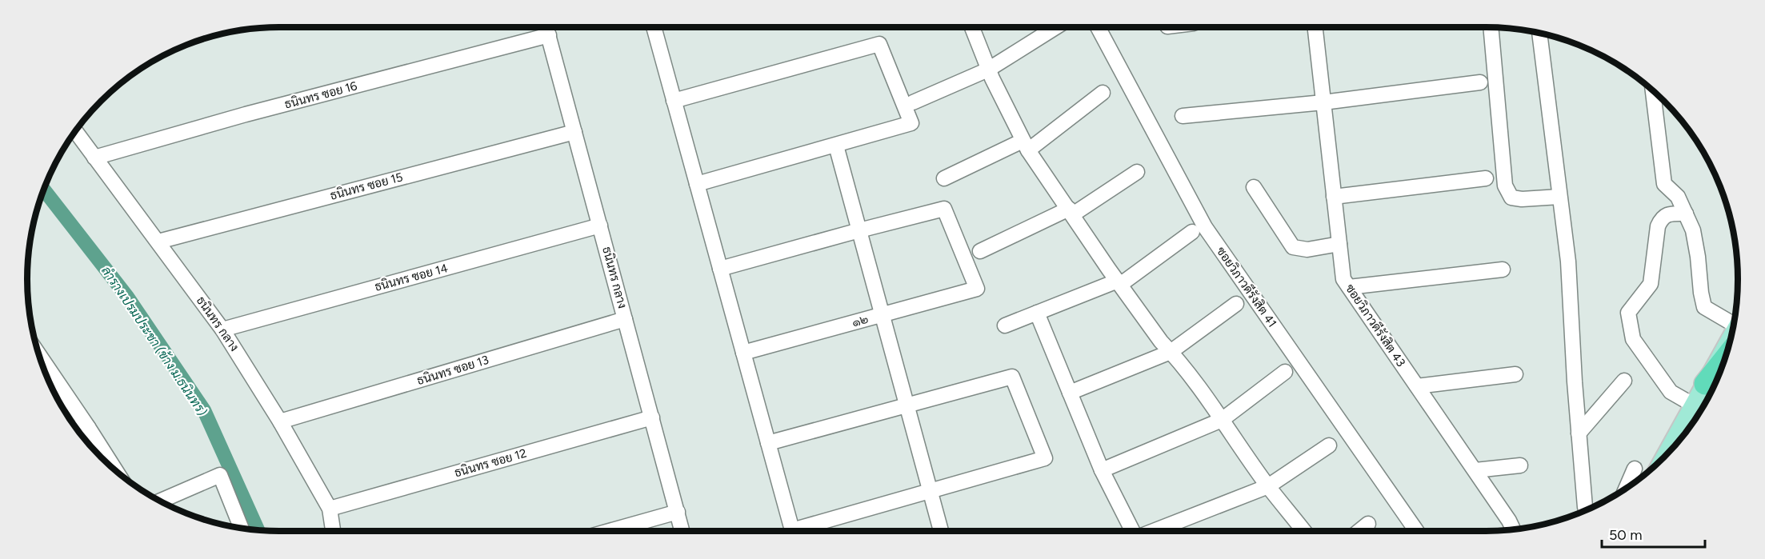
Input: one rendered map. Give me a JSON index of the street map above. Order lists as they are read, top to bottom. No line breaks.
{"streets":{"street":["ธนินทร ซอย 16","ธนินทร ซอย 15","ธนินทร ซอย 14","ธนินทร กลาง","ซอยวิภาวดีรังสิต 41","๑๒","ซอยวิภาวดีรังสิต 43","ธนินทร ซอย 13","ธนินทร ซอย 12"]},"crossings":[["ธนินทร ซอย 16","ธนินทร กลาง"],["ธนินทร ซอย 15","ธนินทร กลาง"],["ธนินทร ซอย 14","ธนินทร กลาง"],["ธนินทร กลาง","ธนินทร ซอย 13"],["ธนินทร กลาง","ธนินทร ซอย 12"]],"water":["ลำรางเปรมประชา (ข้าง ม.ธนินทร)"],"scale_bar":"50 m"}
